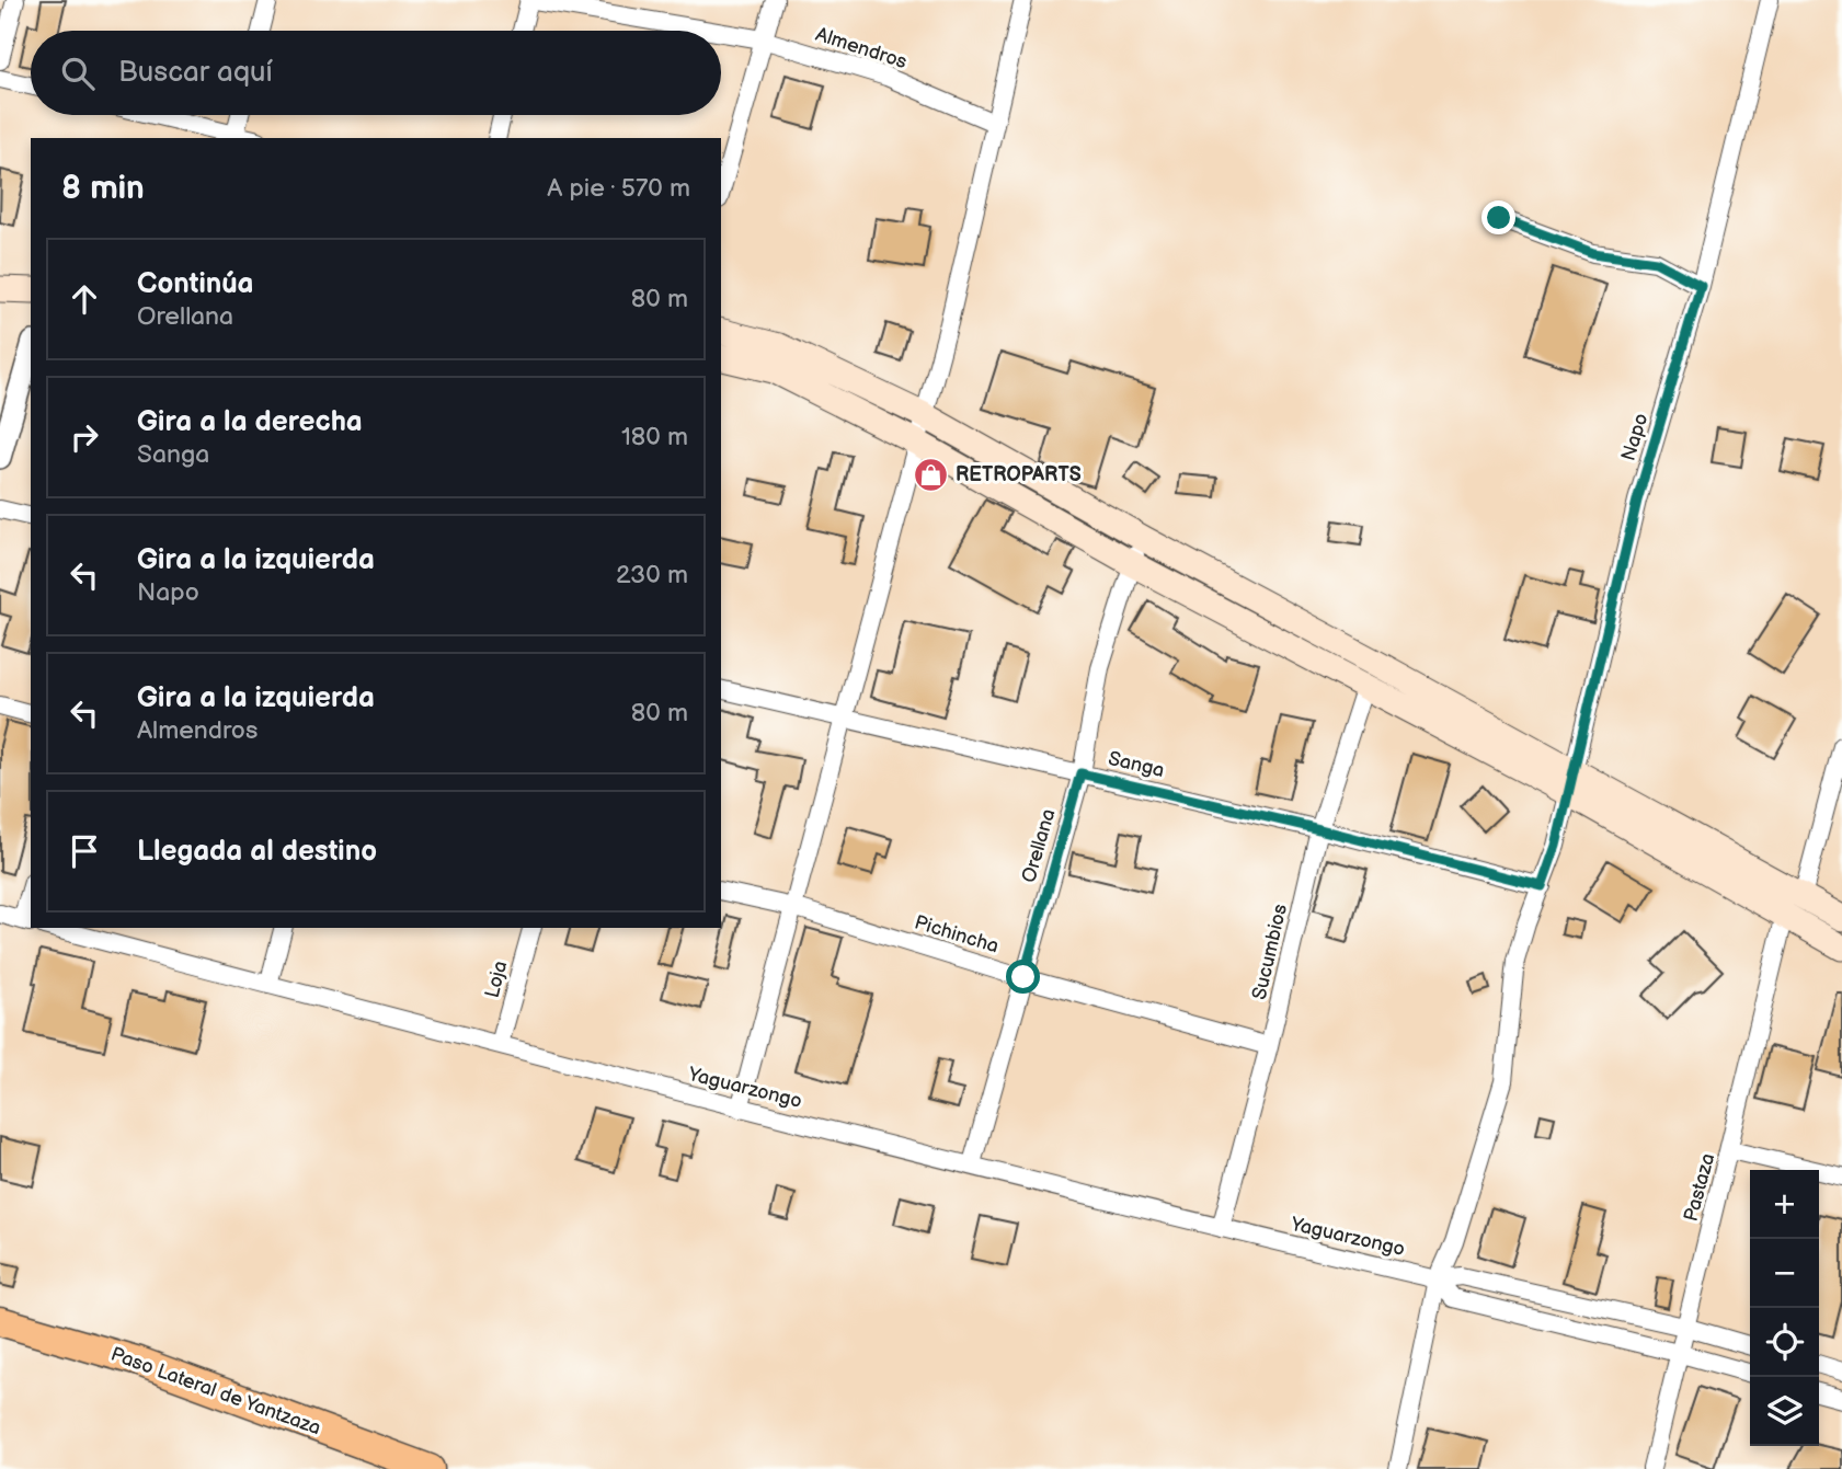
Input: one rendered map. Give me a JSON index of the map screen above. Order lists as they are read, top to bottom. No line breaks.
{"streets":{"highway":["Paso Lateral de Yantzaza"],"street":["Almendros","Napo","Sanga","Orellana","Pichincha","Sucumbios","Loja","Yaguarzongo","Pastaza"]},"crossings":[["Napo","Sanga"],["Napo","Yaguarzongo"],["Sanga","Orellana"],["Sanga","Sucumbios"],["Orellana","Pichincha"],["Orellana","Yaguarzongo"],["Pichincha","Sucumbios"],["Sucumbios","Yaguarzongo"],["Loja","Yaguarzongo"],["Yaguarzongo","Pastaza"]],"places":{"shop":["RETROPARTS"]},"page":{"search":"Buscar aquí","heading":["8 min","A pie · 570 m"],"list":[["Continúa","Orellana","80 m"],["Gira a la derecha","Sanga","180 m"],["Gira a la izquierda","Napo","230 m"],["Gira a la izquierda","Almendros","80 m"],"Llegada al destino"],"map_buttons":["+","−"]}}
